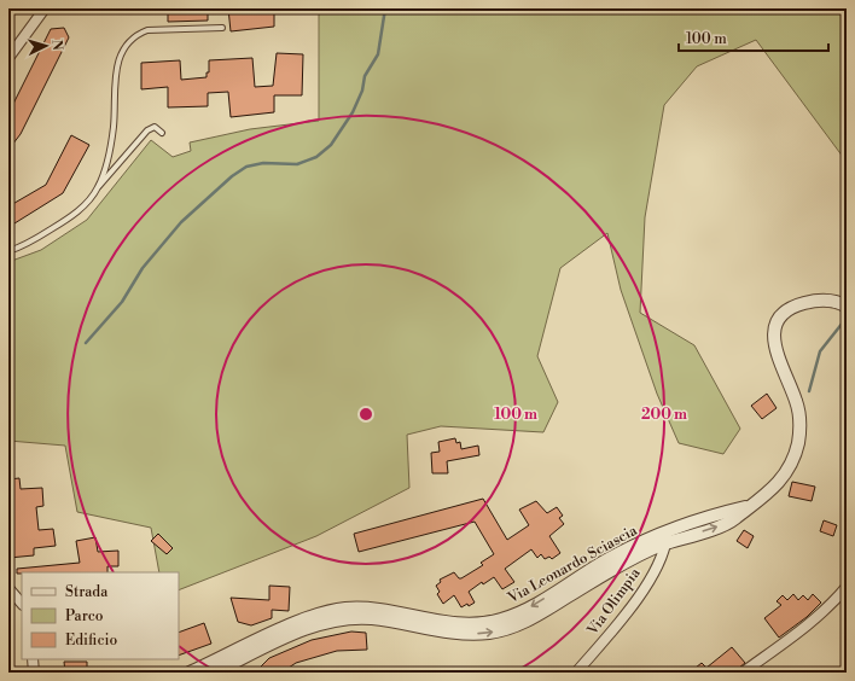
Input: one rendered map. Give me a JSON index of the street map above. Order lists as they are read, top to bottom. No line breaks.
{"streets":{"street":["Via Leonardo Sciascia","Via Olimpia"]},"crossings":[["Via Leonardo Sciascia","Via Olimpia"]],"legend":["Strada","Parco","Edificio"],"scale_bar":"100 m","north":"right","rings":["100 m","200 m"]}
